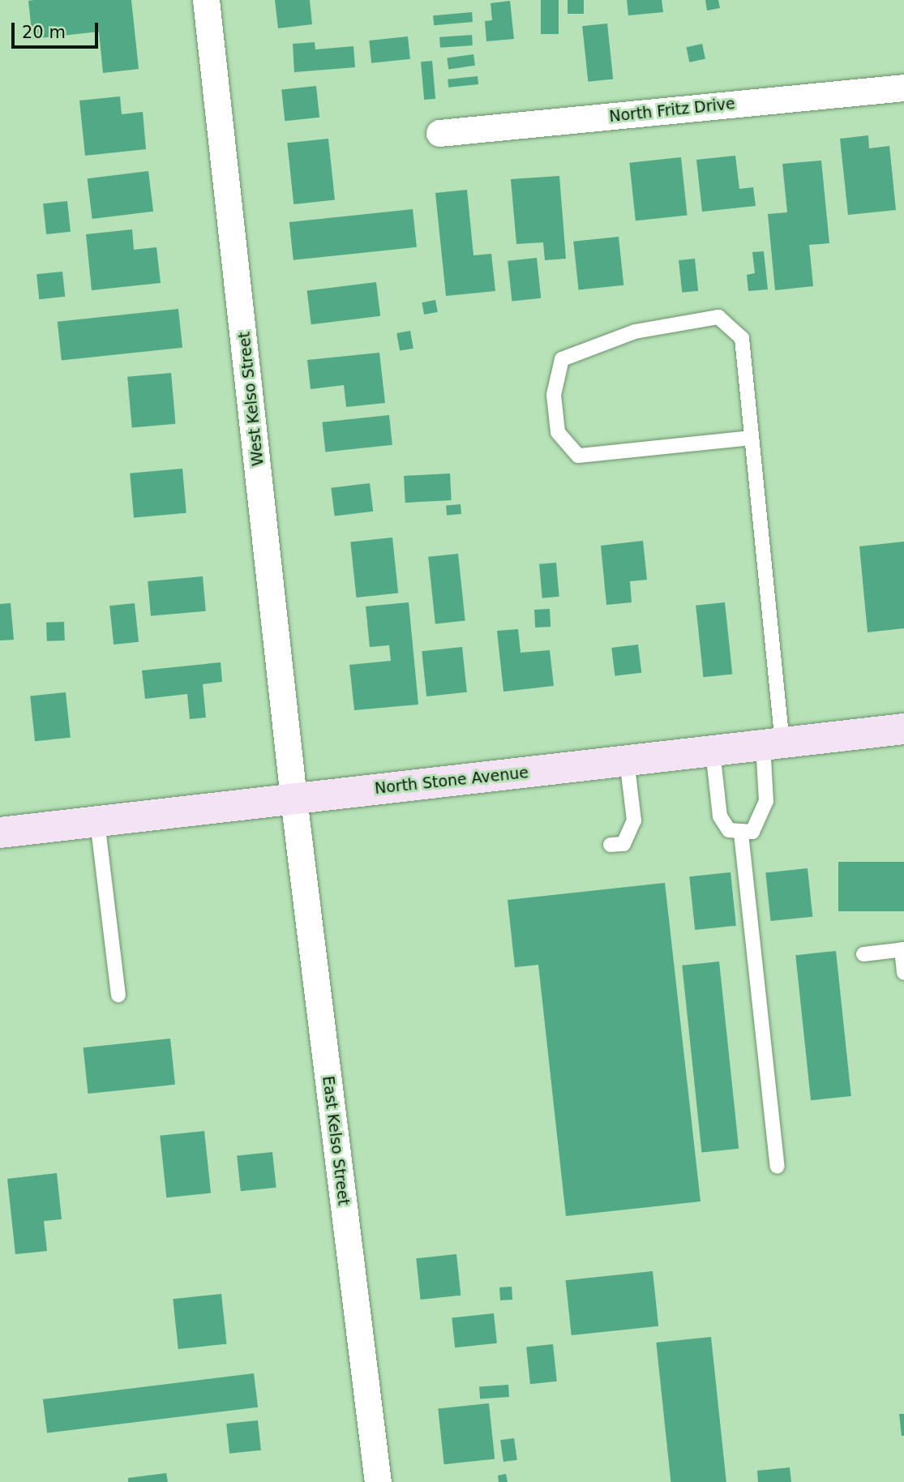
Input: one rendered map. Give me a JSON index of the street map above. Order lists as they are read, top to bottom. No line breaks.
{"streets":{"main road":["North Stone Avenue"],"street":["North Fritz Drive","West Kelso Street","East Kelso Street"]},"crossings":[["West Kelso Street","North Stone Avenue"],["West Kelso Street","East Kelso Street"],["North Stone Avenue","East Kelso Street"]],"scale_bar":"20 m"}
